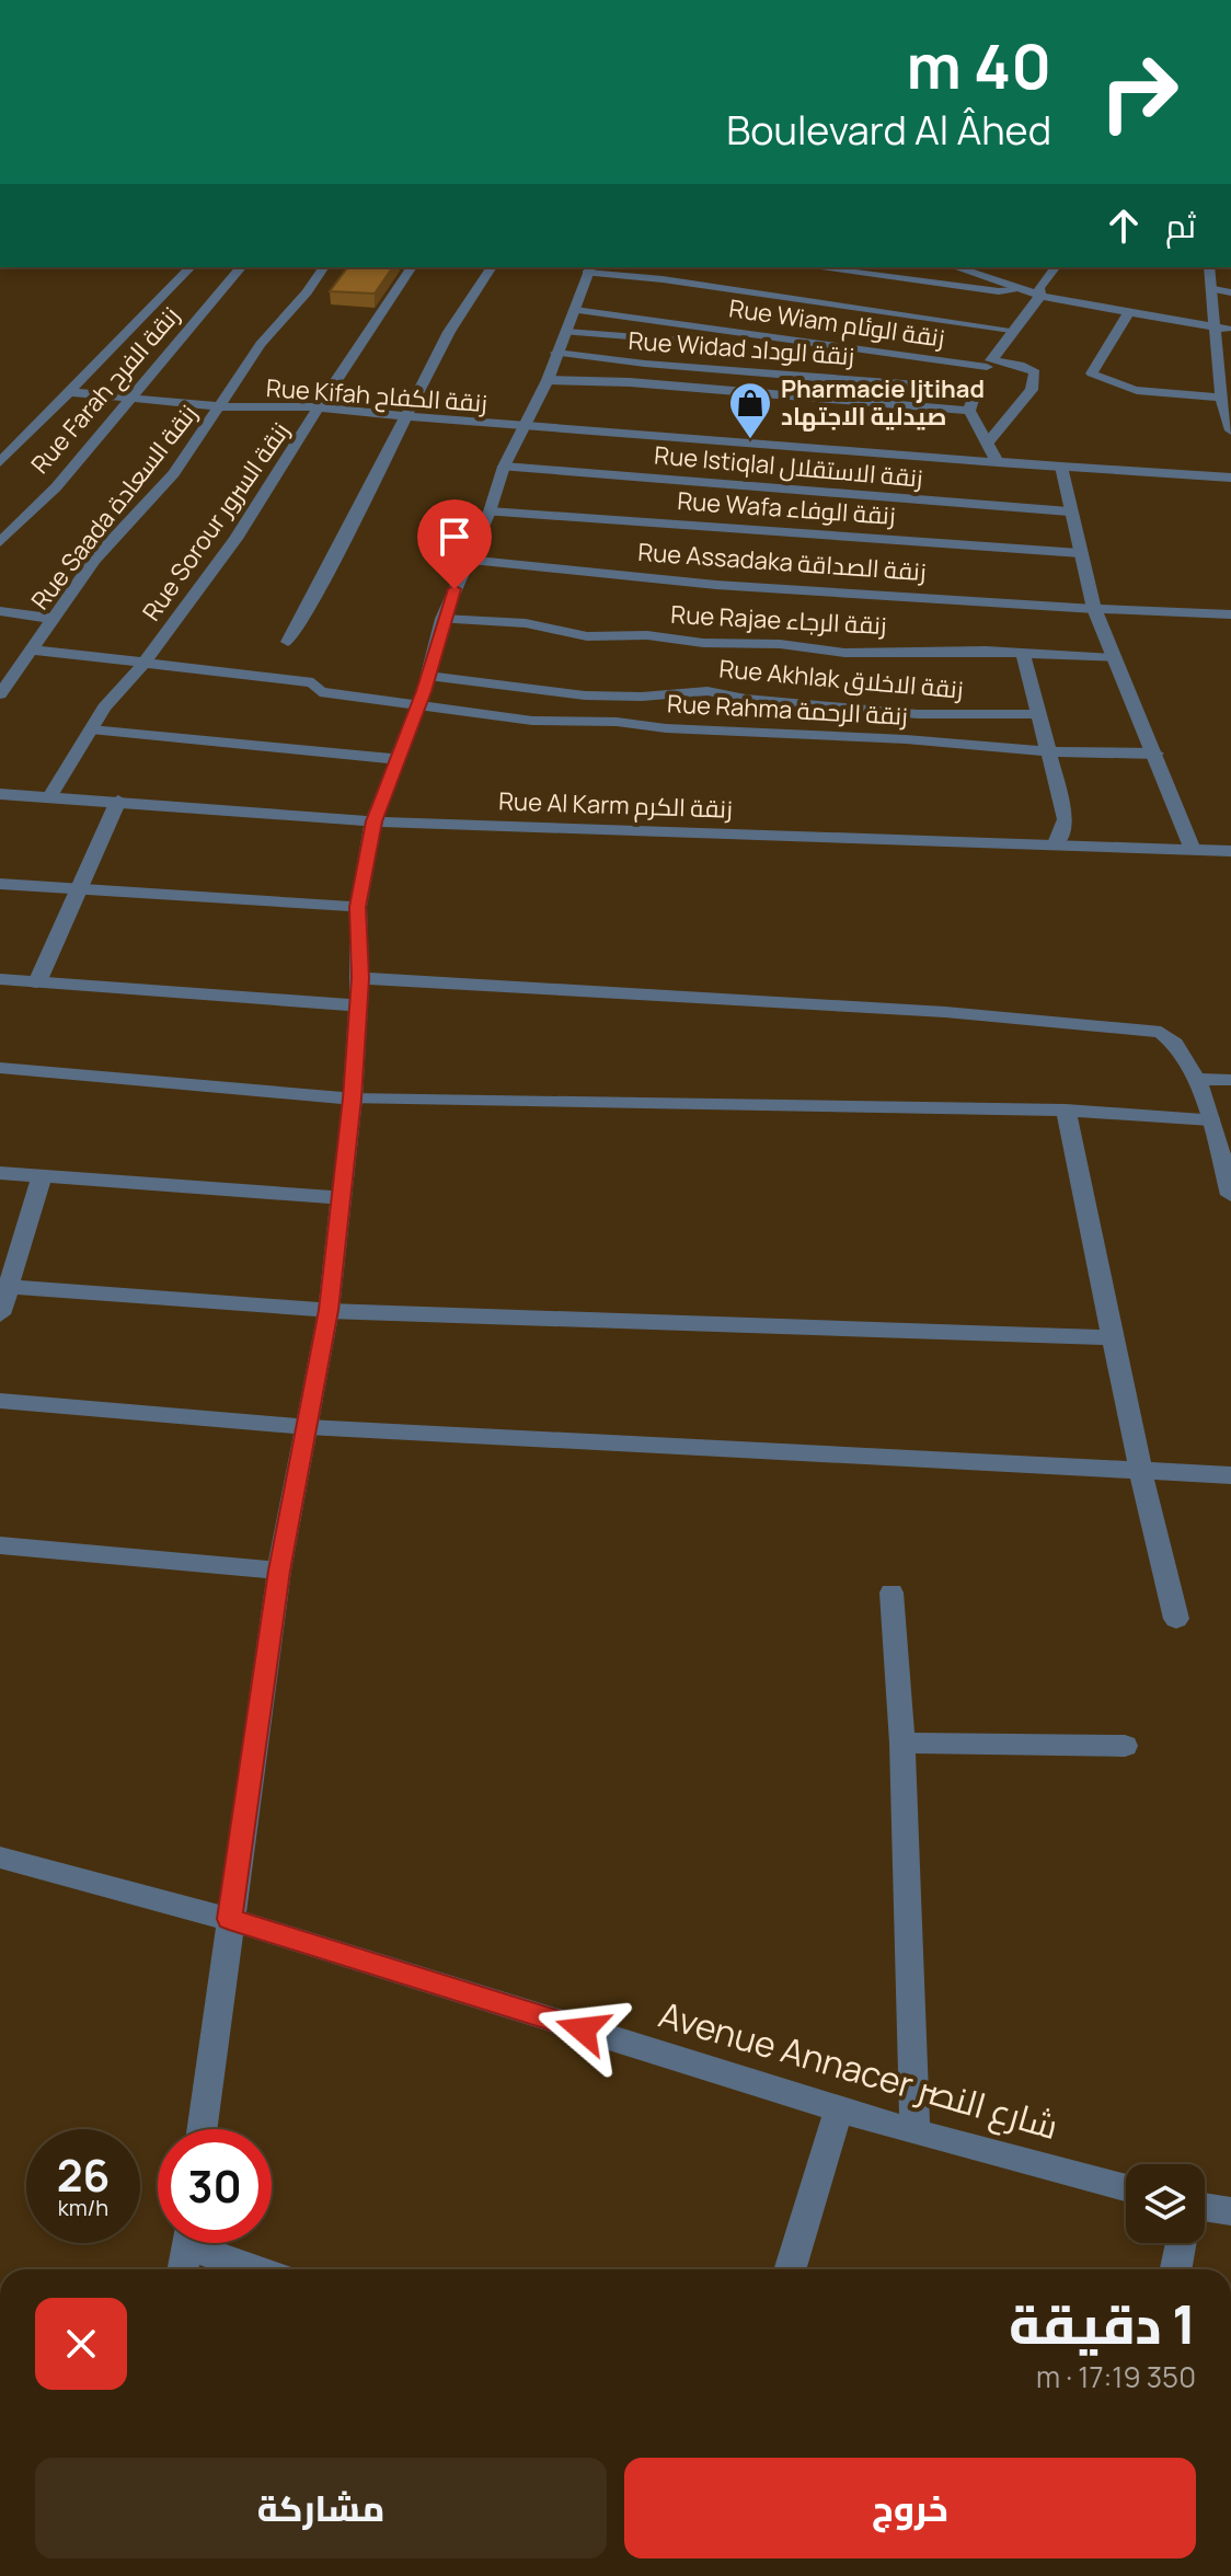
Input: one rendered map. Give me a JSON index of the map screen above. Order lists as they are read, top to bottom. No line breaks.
{"streets":{"street":["Rue Wiam زنقة الوئام","Rue Widad زنقة الوداد","Rue Farah زنقة الفرح","Rue Kifah زنقة الكفاح","Rue Istiqlal زنقة الاستقلال","Rue Saada زنقة السعادة","Rue Wafa زنقة الوفاء","Rue Sorour زنقة السرور","Rue Assadaka زنقة الصداقة","Rue Rajae زنقة الرجاء","Rue Akhlak زنقة الاخلاق","Rue Rahma زنقة الرحمة","Rue Al Karm زنقة الكرم","Avenue Annacer شارع النصر"]},"crossings":[["Rue Farah زنقة الفرح","Rue Kifah زنقة الكفاح"],["Rue Kifah زنقة الكفاح","Rue Saada زنقة السعادة"],["Rue Kifah زنقة الكفاح","Rue Sorour زنقة السرور"],["Rue Sorour زنقة السرور","Rue Rahma زنقة الرحمة"],["Rue Sorour زنقة السرور","Rue Al Karm زنقة الكرم"]],"places":{"shop":["Pharmacie Ijtihad صيدلية الاجتهاد"]},"page":{"turn":["40 m","Boulevard Al Âhed"],"then":"ثم","speed":"26 km/h","limit":"30","heading":["1 دقيقة","350 m · 17:19"],"buttons":["خروج","مشاركة"]}}
